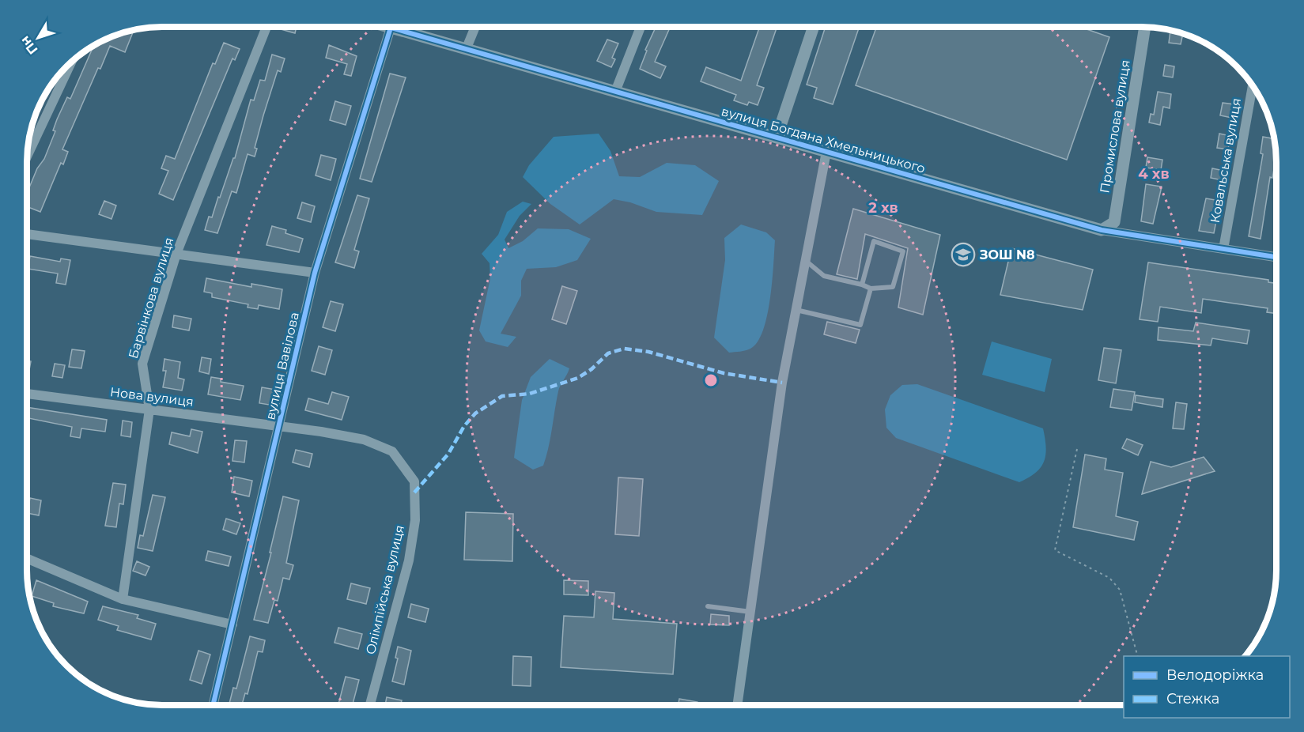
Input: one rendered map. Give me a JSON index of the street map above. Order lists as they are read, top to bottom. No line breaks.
{"streets":{"street":["Промислова вулиця","вулиця Богдана Хмельницького","Ковальська вулиця","Барвінкова вулиця","вулиця Вавілова","Нова вулиця","Олімпійська вулиця"]},"crossings":[["Промислова вулиця","вулиця Богдана Хмельницького"],["вулиця Богдана Хмельницького","Ковальська вулиця"],["вулиця Богдана Хмельницького","вулиця Вавілова"],["Барвінкова вулиця","Нова вулиця"],["вулиця Вавілова","Нова вулиця"],["вулиця Вавілова","Олімпійська вулиця"],["Нова вулиця","Олімпійська вулиця"]],"places":{"school or university":["ЗОШ N8"]},"legend":["Велодоріжка","Стежка"],"north":"bottom left","rings":["4 хв","2 хв"]}
